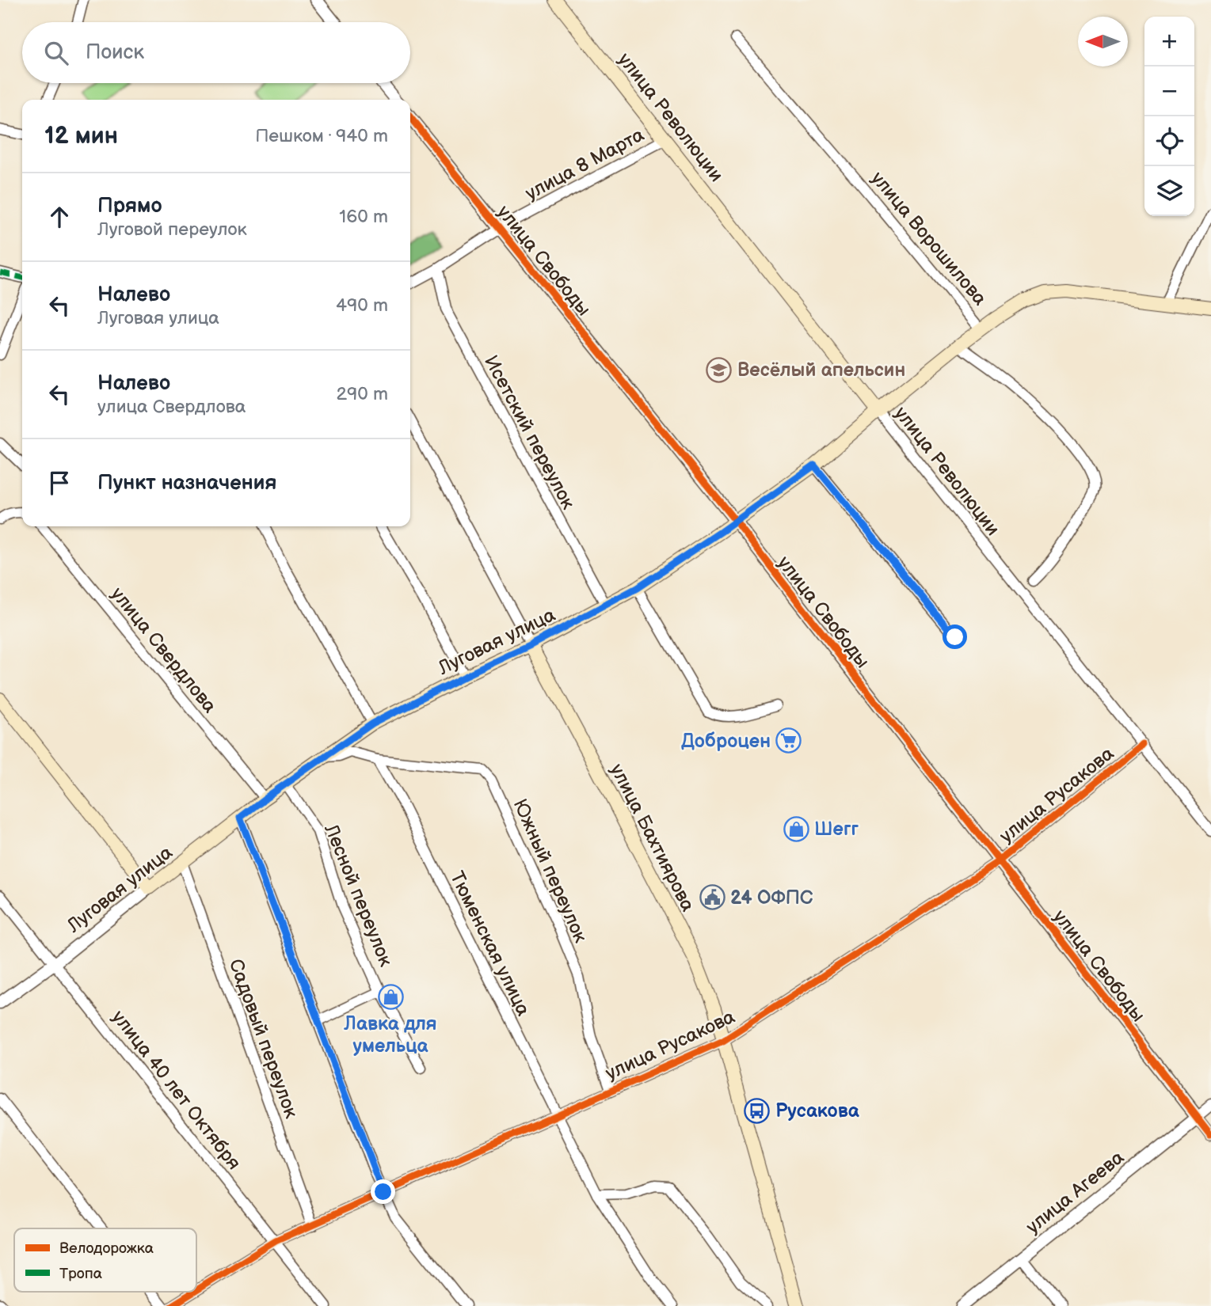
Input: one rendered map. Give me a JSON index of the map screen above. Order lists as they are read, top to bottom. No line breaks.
{"streets":{"main road":["улица Революции","улица Ворошилова","Луговая улица","улица Бахтиярова"],"street":["улица 8 Марта","улица Свободы","Исетский переулок","улица Свердлова","улица Русакова","Южный переулок","Лесной переулок","Тюменская улица","Садовый переулок","улица 40 лет Октября","улица Агеева"]},"crossings":[["улица Революции","улица 8 Марта"],["улица Революции","Луговая улица"],["улица Революции","улица Русакова"],["улица 8 Марта","улица Свободы"],["улица 8 Марта","Исетский переулок"],["улица Ворошилова","Луговая улица"],["улица Свободы","Луговая улица"],["улица Свободы","улица Русакова"],["улица Свободы","улица Агеева"],["Исетский переулок","Луговая улица"],["Луговая улица","улица Свердлова"],["Луговая улица","улица Бахтиярова"],["Луговая улица","Лесной переулок"],["Луговая улица","Садовый переулок"],["Луговая улица","улица 40 лет Октября"],["улица Русакова","улица Бахтиярова"],["улица Русакова","Южный переулок"],["улица Русакова","Тюменская улица"],["улица Русакова","Садовый переулок"],["улица Русакова","улица 40 лет Октября"],["Южный переулок","Тюменская улица"]],"places":{"school or university":["Весёлый апельсин"],"supermarket":["Доброцен"],"shop":["Шегг","Лавка для умельца"],"public building":["24 ОФПС"],"bus stop":["Русакова"]},"legend":["Велодорожка","Тропа"],"north":"left","page":{"map_buttons":["+","−"],"search":"Поиск","heading":["12 мин","Пешком · 940 m"],"list":[["Прямо","Луговой переулок","160 m"],["Налево","Луговая улица","490 m"],["Налево","улица Свердлова","290 m"],"Пункт назначения"]}}
